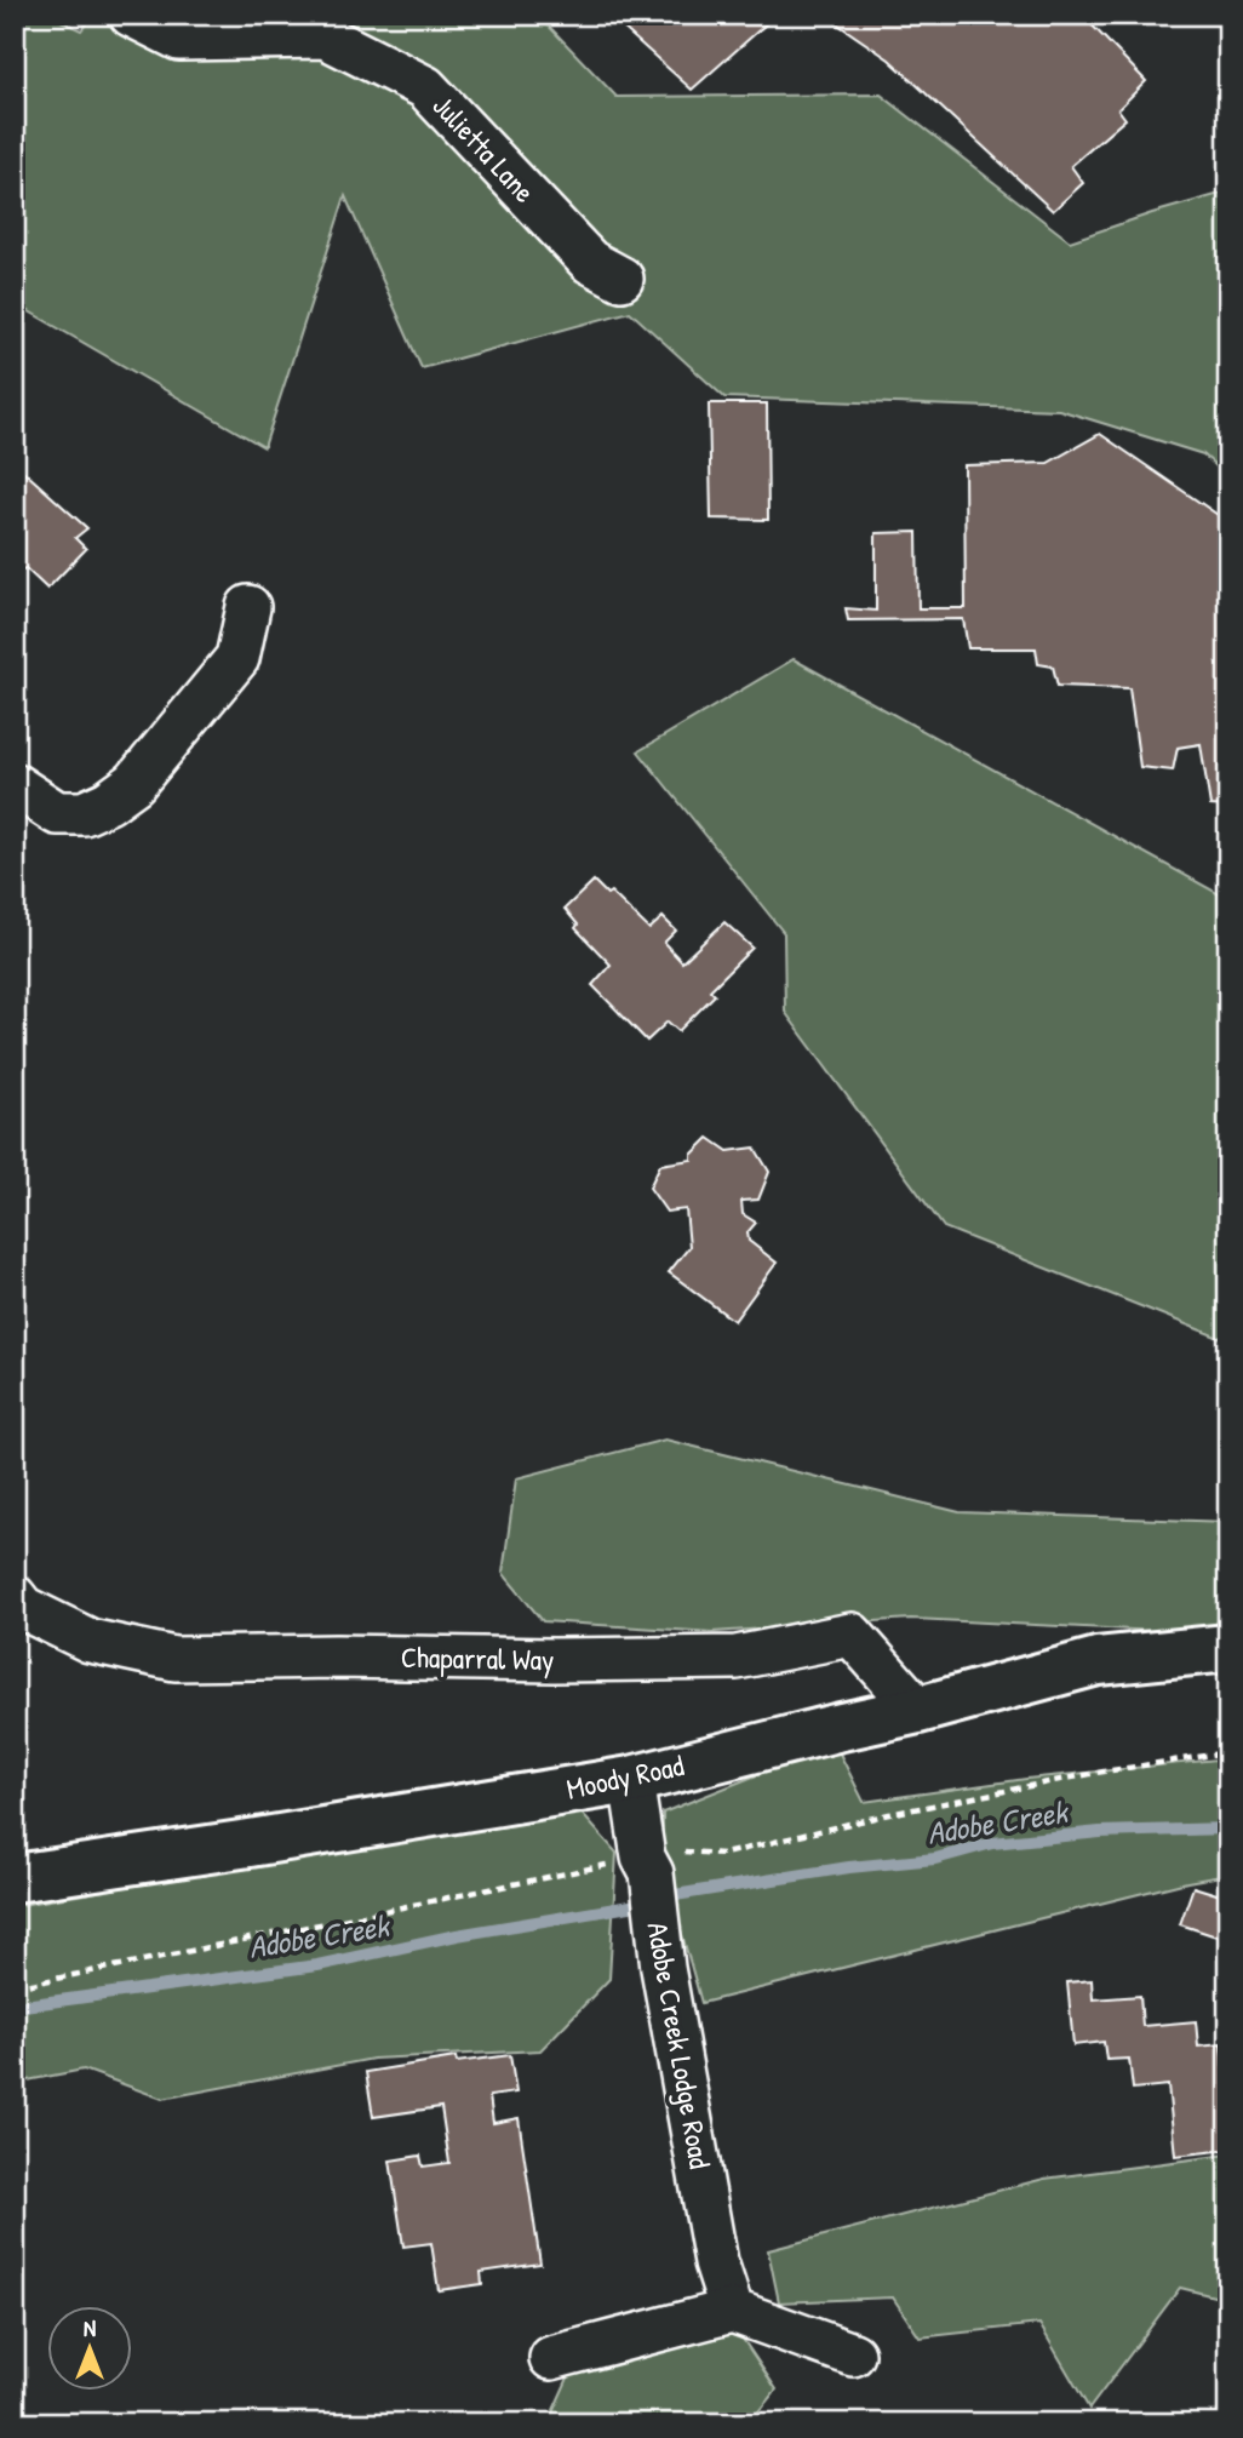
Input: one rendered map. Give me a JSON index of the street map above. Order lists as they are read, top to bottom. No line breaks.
{"streets":{"street":["Julietta Lane","Chaparral Way","Moody Road","Adobe Creek Lodge Road"]},"crossings":[["Chaparral Way","Moody Road"],["Moody Road","Adobe Creek Lodge Road"]],"water":["Adobe Creek"],"north":"top"}
